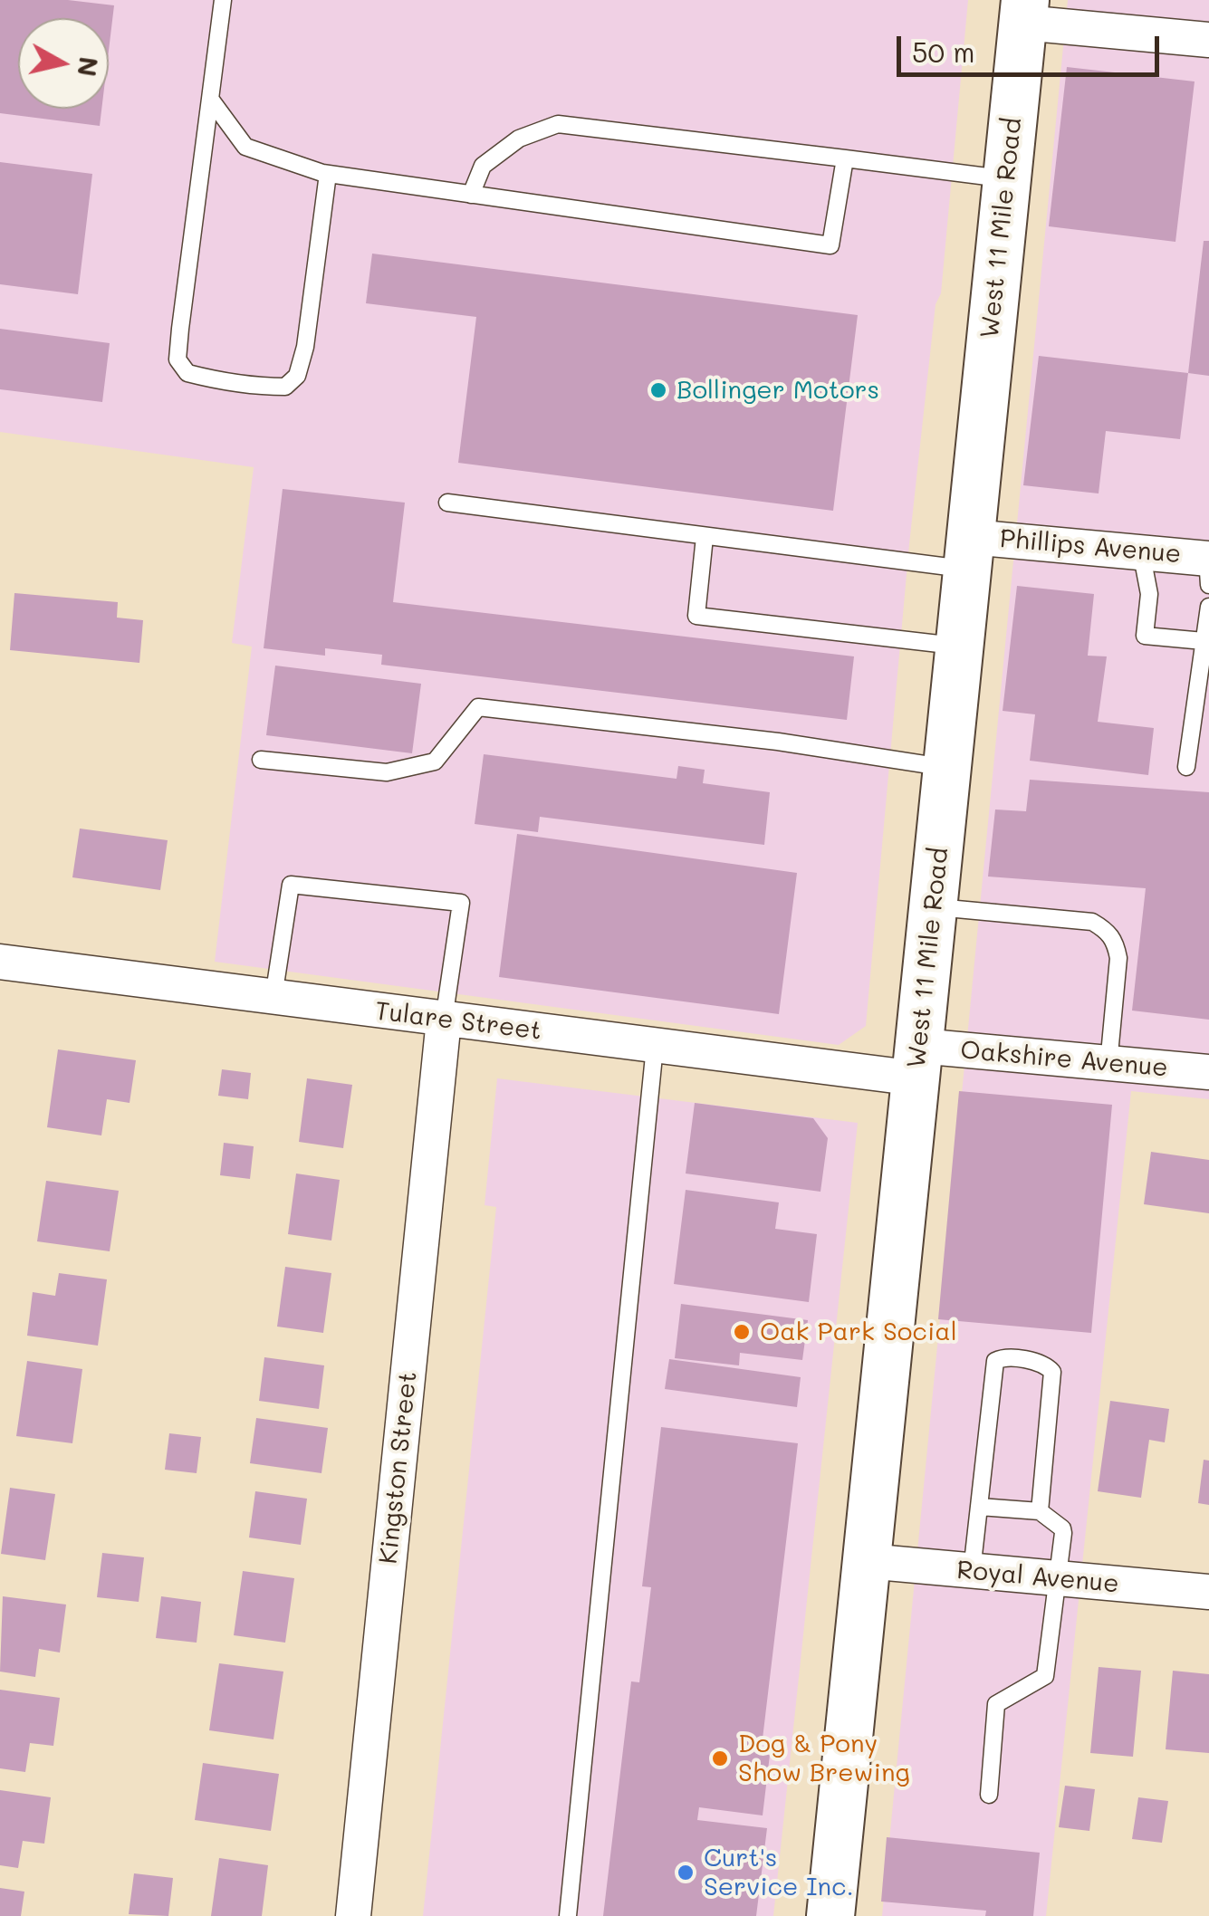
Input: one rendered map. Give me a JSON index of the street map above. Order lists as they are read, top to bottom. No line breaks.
{"streets":{"main road":["West 11 Mile Road"],"street":["Phillips Avenue","Tulare Street","Oakshire Avenue","Kingston Street","Royal Avenue"]},"crossings":[["West 11 Mile Road","Phillips Avenue"],["West 11 Mile Road","Tulare Street"],["West 11 Mile Road","Oakshire Avenue"],["West 11 Mile Road","Royal Avenue"],["Tulare Street","Oakshire Avenue"],["Tulare Street","Kingston Street"]],"places":["Bollinger Motors","Oak Park Social","Dog & Pony Show Brewing","Curt's Service Inc."],"scale_bar":"50 m","north":"right"}
